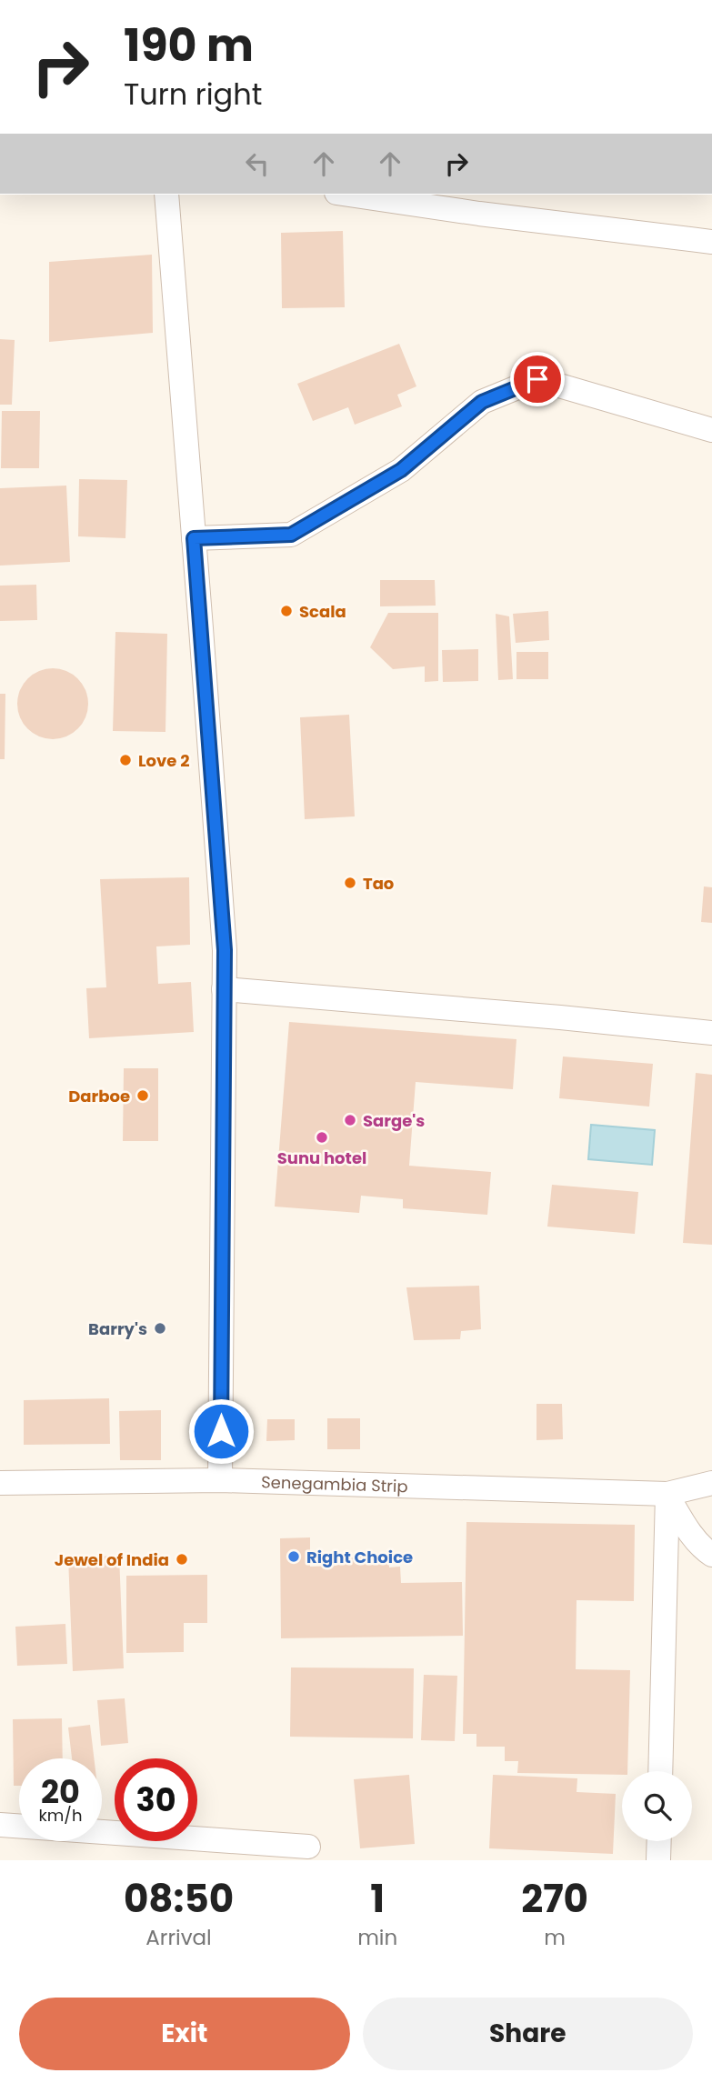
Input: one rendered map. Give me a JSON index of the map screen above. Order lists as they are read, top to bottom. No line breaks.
{"streets":{"street":["Senegambia Strip"]},"places":["Scala","Love 2","Tao","Darboe","Sarge's","Sunu hotel","Barry's","Right Choice","Jewel of India"],"page":{"turn":["190 m","Turn right"],"speed":"20 km/h","limit":"30","eta":["08:50","Arrival","1","min","270","m"],"buttons":["Exit","Share"]}}
